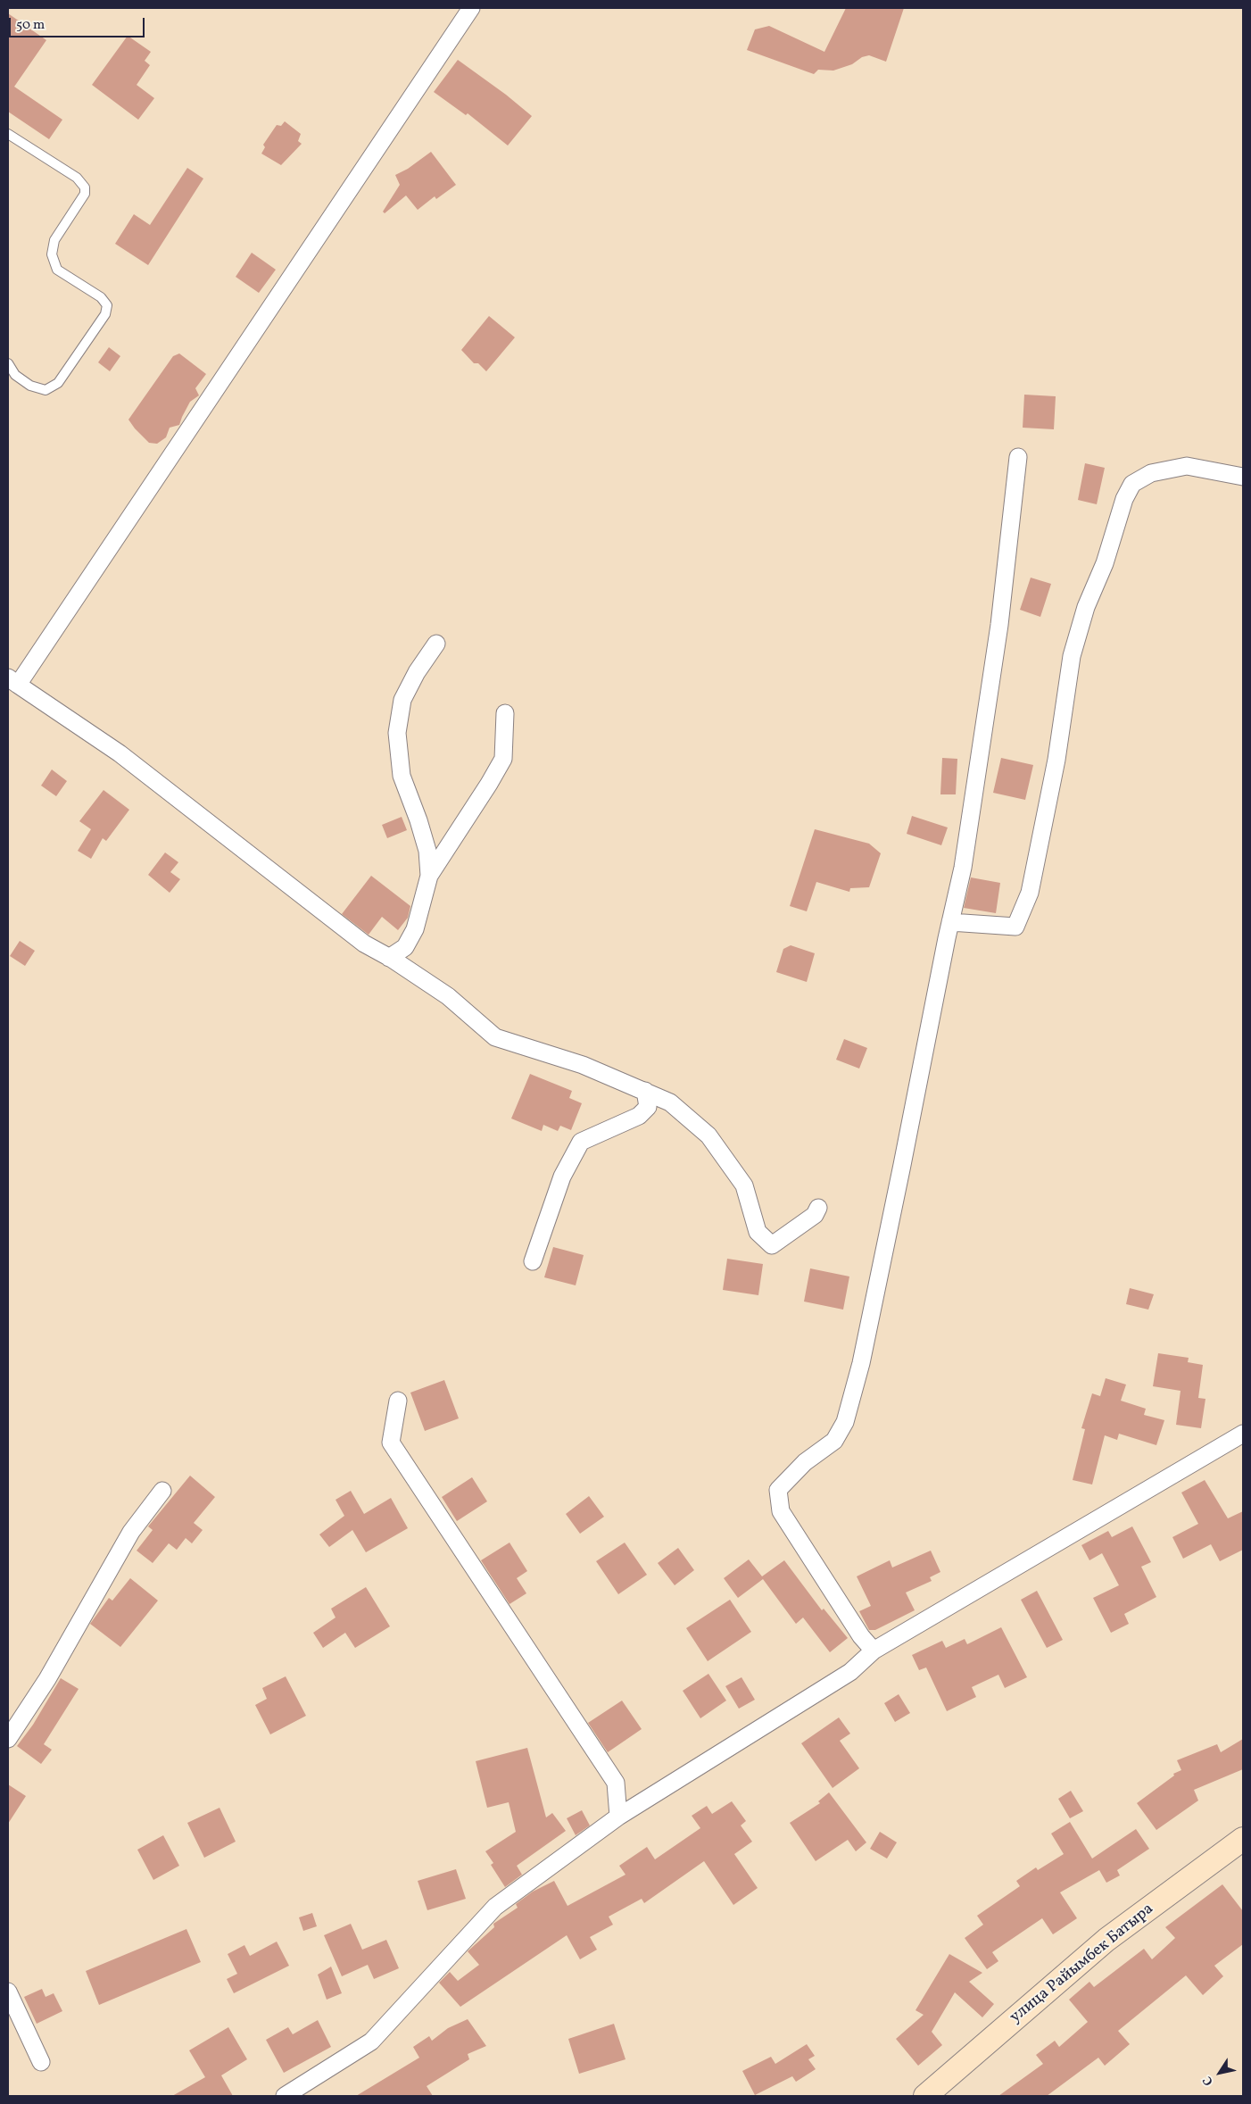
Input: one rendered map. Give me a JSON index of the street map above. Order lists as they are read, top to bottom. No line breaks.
{"streets":{"street":["улица Райымбек Батыра"]},"scale_bar":"50 m","north":"bottom left"}
